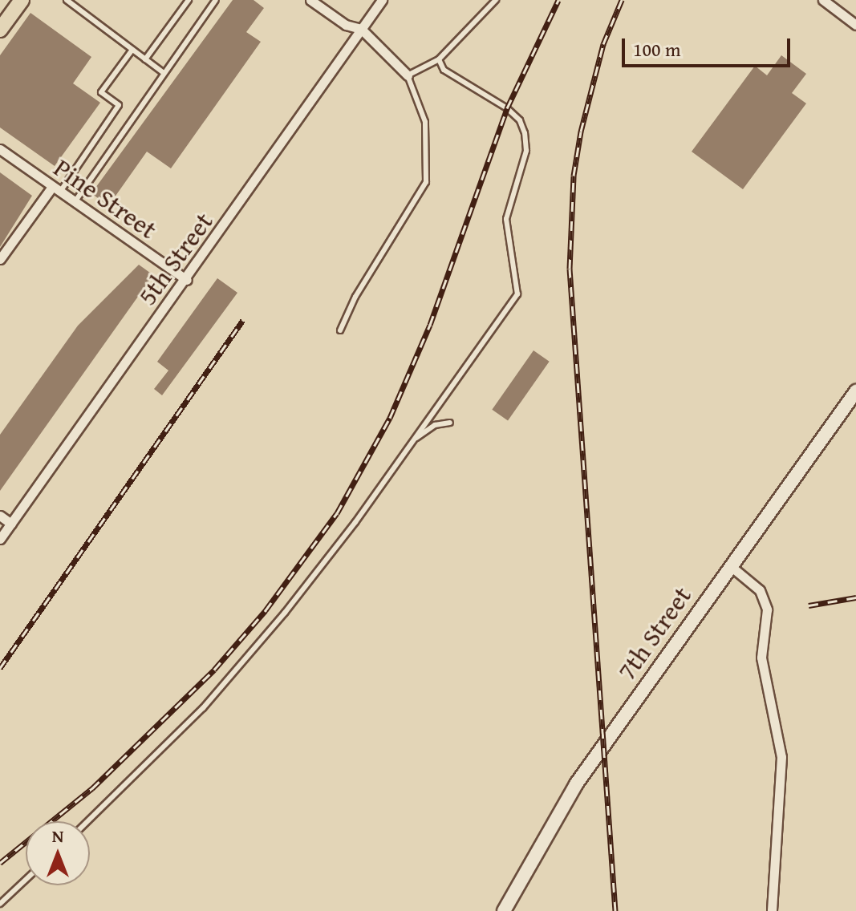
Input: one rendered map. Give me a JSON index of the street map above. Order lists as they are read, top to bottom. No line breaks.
{"streets":{"street":["Pine Street","5th Street","7th Street"]},"crossings":[["Pine Street","5th Street"]],"scale_bar":"100 m","north":"top"}
